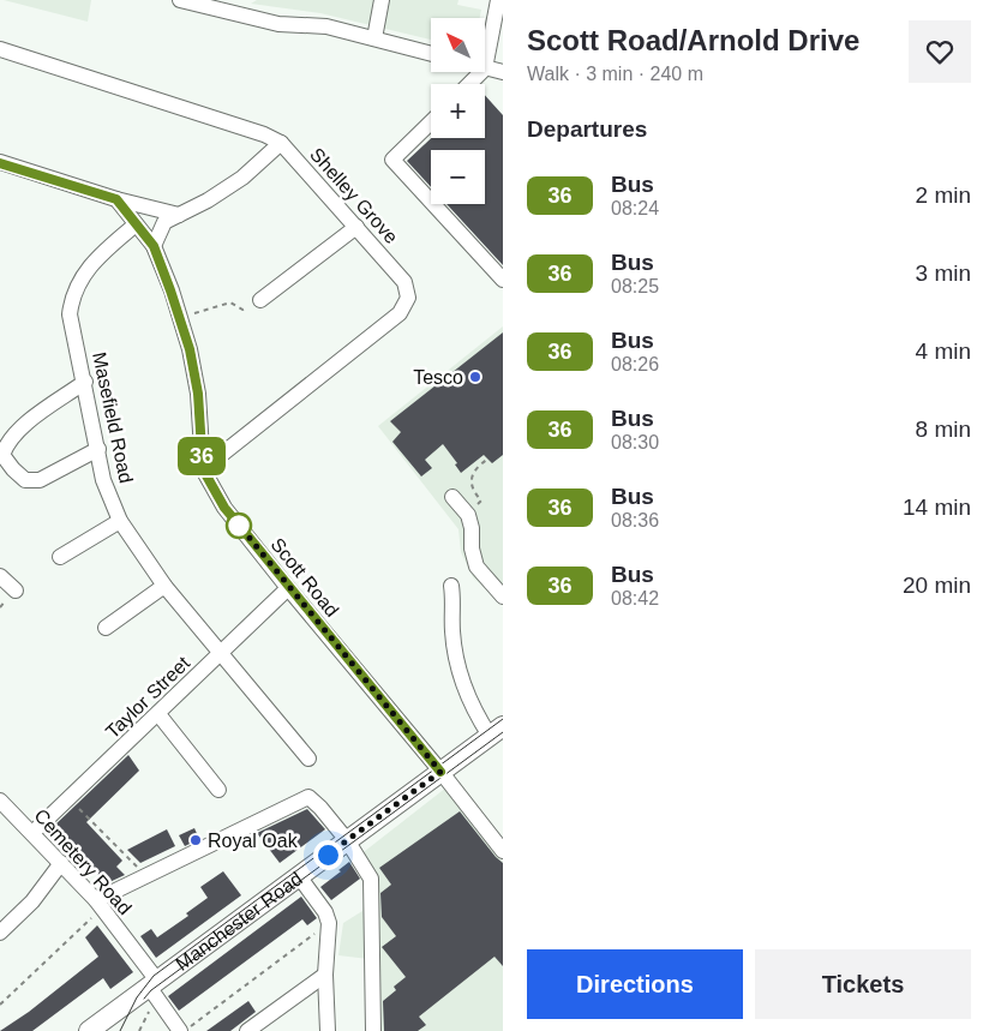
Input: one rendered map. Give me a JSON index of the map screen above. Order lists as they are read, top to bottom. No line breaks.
{"streets":{"main road":["Manchester Road"],"street":["Shelley Grove","Masefield Road","Scott Road","Taylor Street","Cemetery Road"]},"crossings":[["Shelley Grove","Scott Road"],["Masefield Road","Scott Road"],["Masefield Road","Taylor Street"],["Scott Road","Taylor Street"],["Scott Road","Manchester Road"],["Taylor Street","Cemetery Road"],["Cemetery Road","Manchester Road"]],"places":["Tesco","Royal Oak"],"lines":["bus line 36"],"north":"top left","page":{"on_map":"36","heading":[["Scott Road/Arnold Drive","Walk · 3 min · 240 m"],"Departures"],"map_buttons":["+","−"],"list":[{"mark":"36","name":"Bus","note":"08:24","value":"2 min"},{"mark":"36","name":"Bus","note":"08:25","value":"3 min"},{"mark":"36","name":"Bus","note":"08:26","value":"4 min"},{"mark":"36","name":"Bus","note":"08:30","value":"8 min"},{"mark":"36","name":"Bus","note":"08:36","value":"14 min"},{"mark":"36","name":"Bus","note":"08:42","value":"20 min"}],"buttons":["Directions","Tickets"]}}
